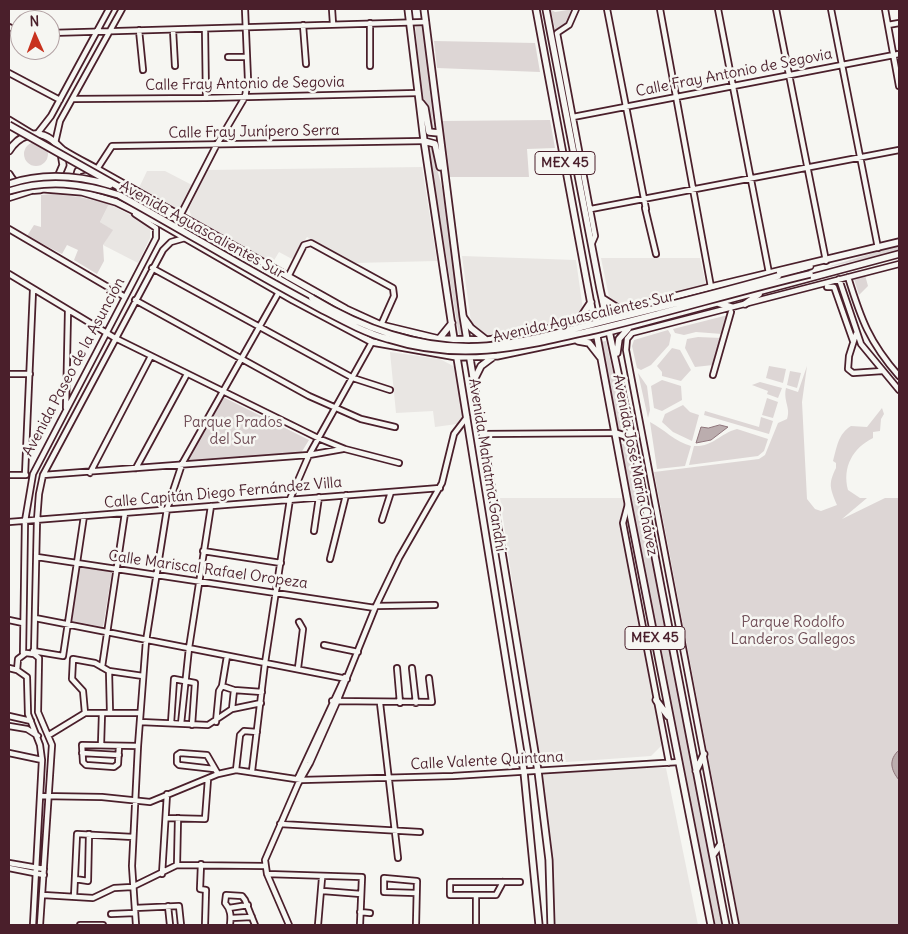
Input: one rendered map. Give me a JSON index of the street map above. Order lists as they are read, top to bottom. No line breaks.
{"streets":{"main road":["MEX 45","Avenida Aguascalientes Sur","Avenida Mahatma Gandhi","Avenida José María Chávez"],"street":["Calle Fray Antonio de Segovia","Calle Fray Junípero Serra","Avenida Paseo de la Asunción","Calle Capitán Diego Fernández Villa","Calle Mariscal Rafael Oropeza","Calle Valente Quintana"]},"crossings":[["Calle Fray Antonio de Segovia","Avenida Mahatma Gandhi"],["Calle Fray Antonio de Segovia","Avenida José María Chávez"],["Calle Fray Junípero Serra","Avenida Aguascalientes Sur"],["Calle Fray Junípero Serra","Avenida Mahatma Gandhi"],["Avenida Aguascalientes Sur","Avenida Mahatma Gandhi"],["Avenida Aguascalientes Sur","Avenida José María Chávez"],["Avenida Paseo de la Asunción","Calle Capitán Diego Fernández Villa"],["Avenida Paseo de la Asunción","Calle Mariscal Rafael Oropeza"],["Avenida Paseo de la Asunción","Calle Valente Quintana"],["Avenida Mahatma Gandhi","Calle Valente Quintana"],["Avenida José María Chávez","Calle Valente Quintana"]],"parks":["Parque Prados del Sur","Parque Rodolfo Landeros Gallegos"],"north":"top"}
